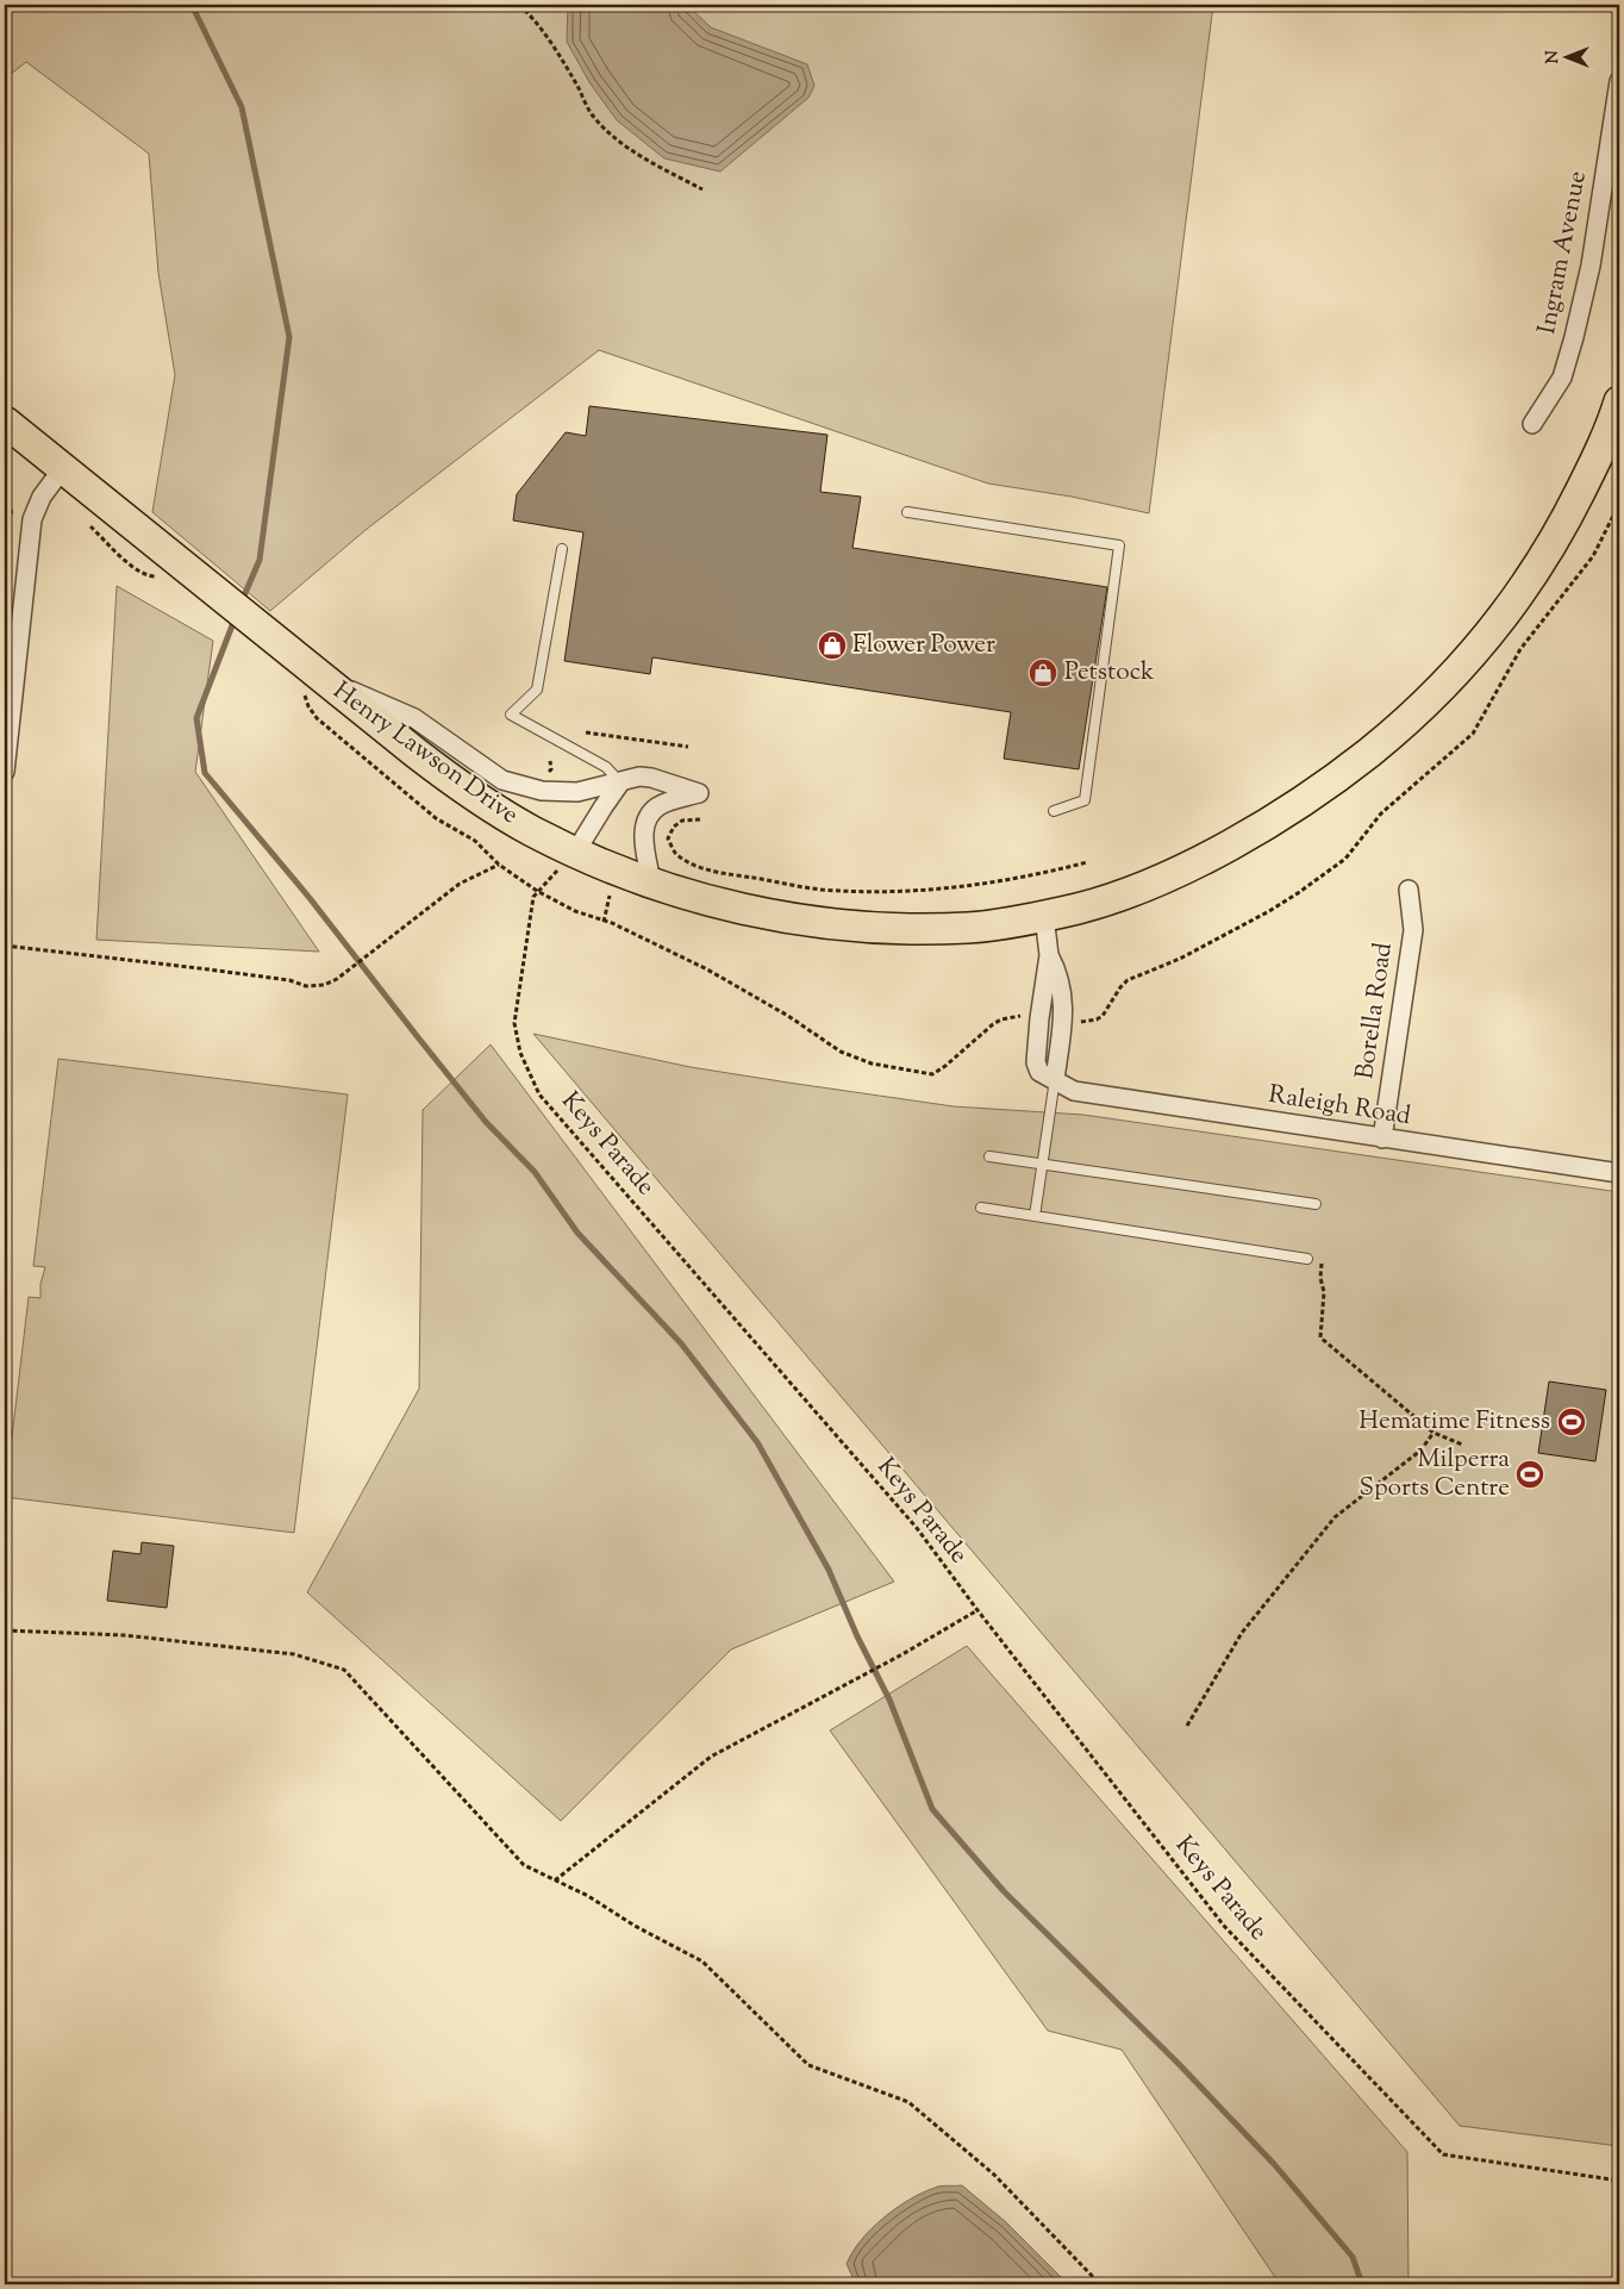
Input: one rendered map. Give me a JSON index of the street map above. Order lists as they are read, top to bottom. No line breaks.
{"streets":{"main road":["Henry Lawson Drive"],"street":["Ingram Avenue","Borella Road","Raleigh Road"],"path":["Keys Parade"]},"crossings":[["Henry Lawson Drive","Raleigh Road"],["Borella Road","Raleigh Road"]],"places":{"shop":["Flower Power","Petstock"],"sports":["Hematime Fitness","Milperra Sports Centre"]},"north":"left"}
